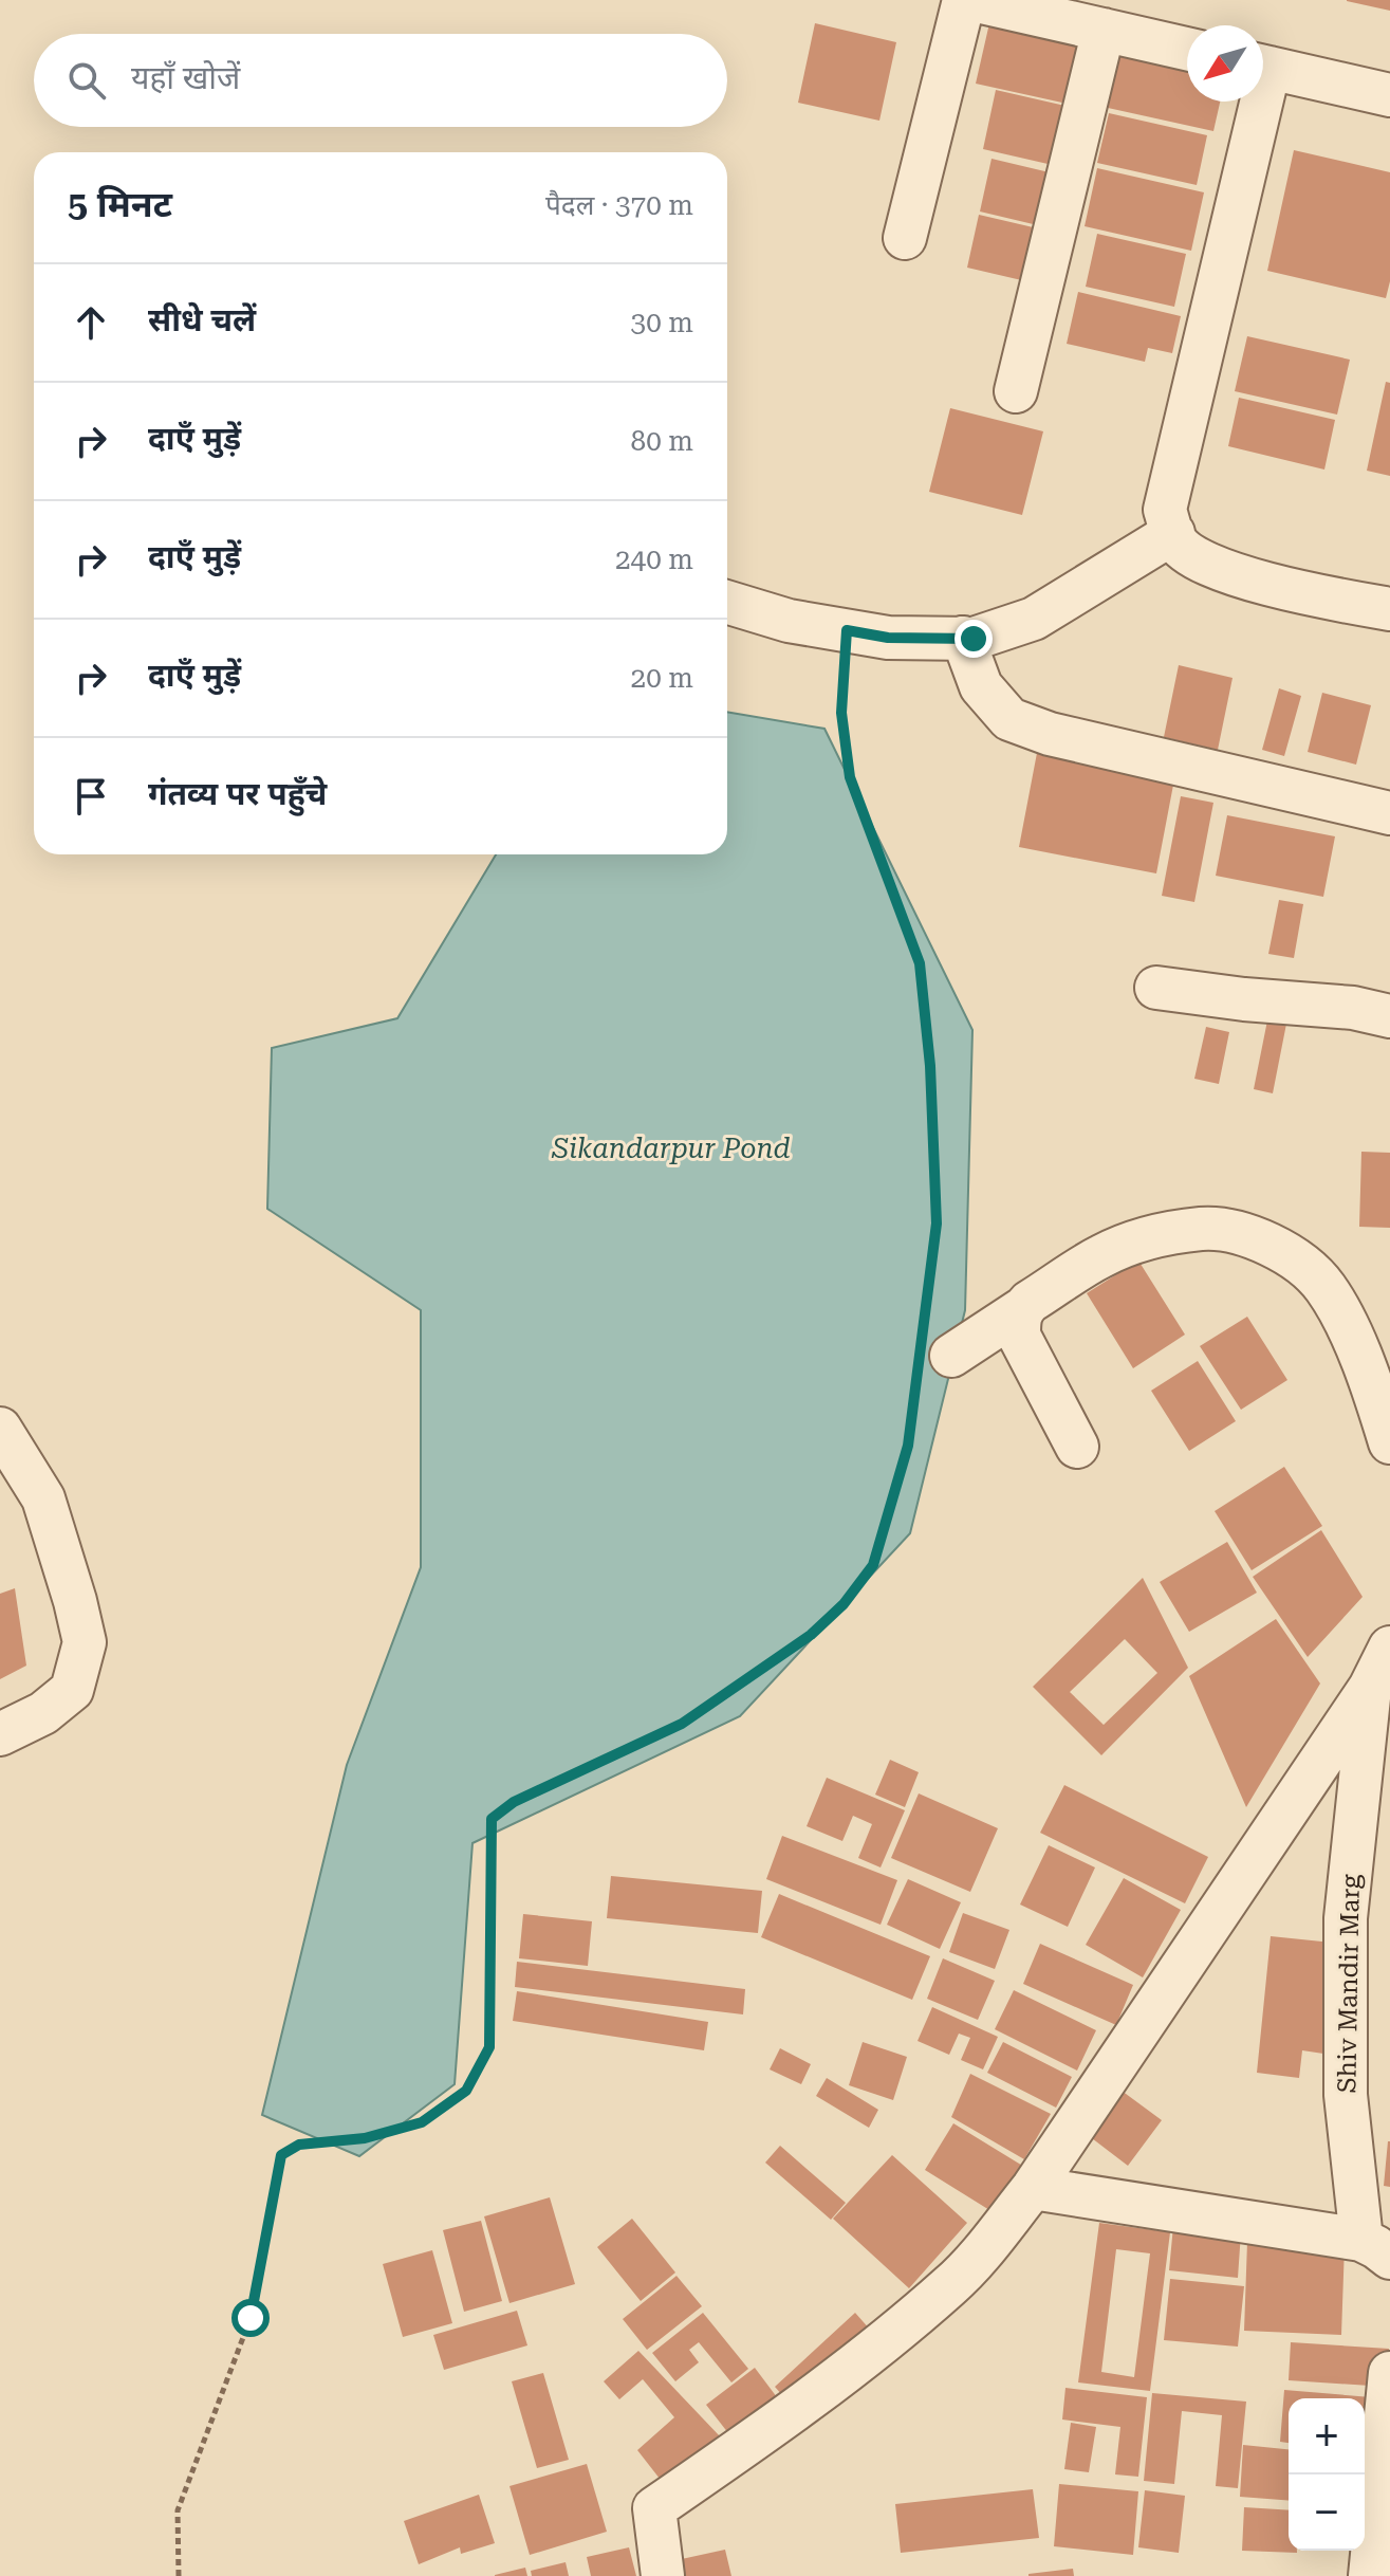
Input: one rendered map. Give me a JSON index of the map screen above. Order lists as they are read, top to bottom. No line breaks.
{"streets":{"street":["Shiv Mandir Marg"]},"water":["Sikandarpur Pond"],"north":"bottom left","page":{"search":"यहाँ खोजें","heading":["5 मिनट","पैदल · 370 m"],"list":[["सीधे चलें","30 m"],["दाएँ मुड़ें","80 m"],["दाएँ मुड़ें","240 m"],["दाएँ मुड़ें","20 m"],"गंतव्य पर पहुँचे"],"map_buttons":["+","−"]}}
